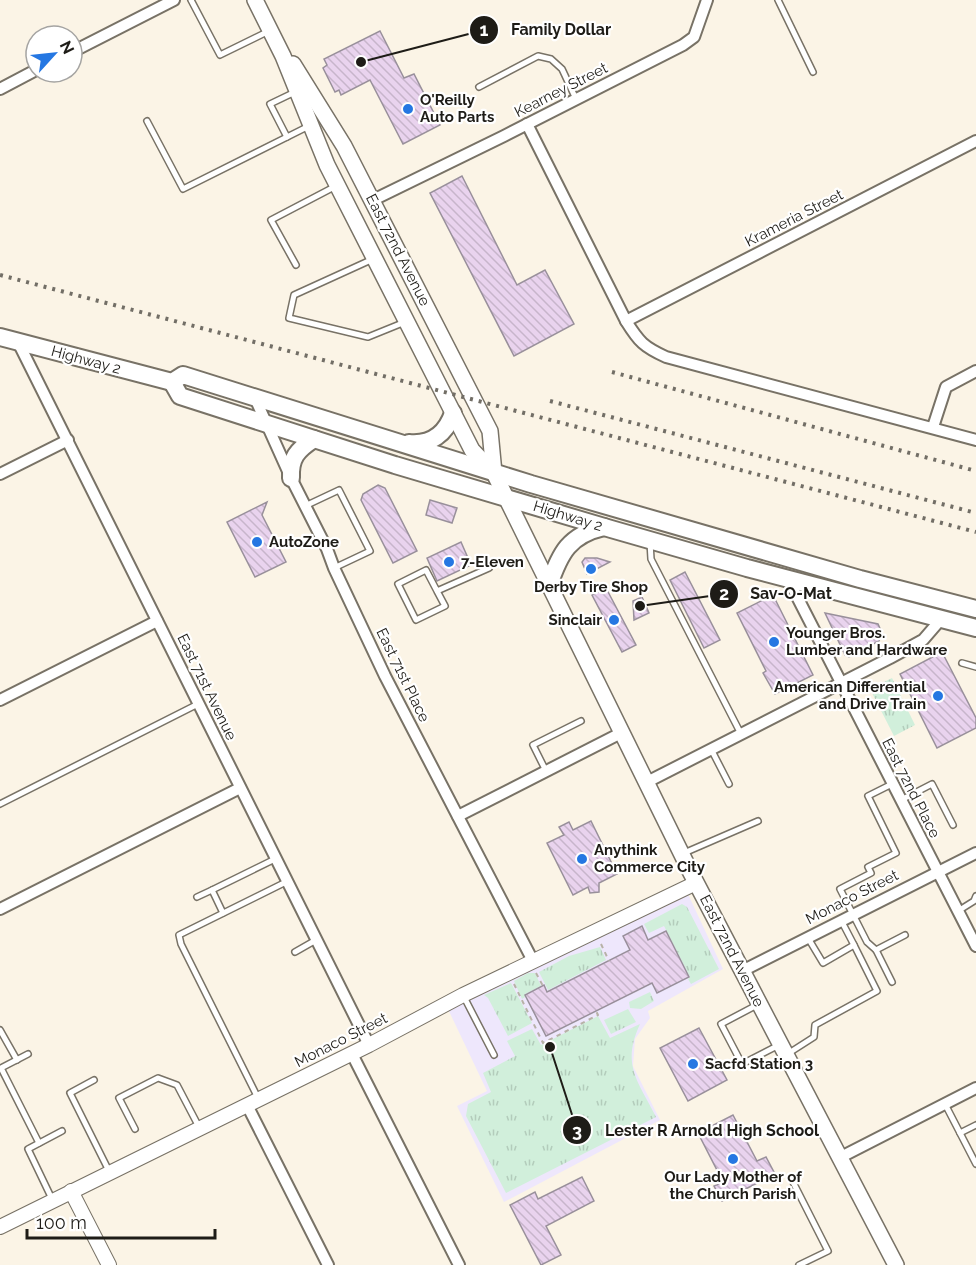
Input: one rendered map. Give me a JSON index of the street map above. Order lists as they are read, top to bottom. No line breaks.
{"streets":{"main road":["East 72nd Avenue","Highway 2"],"street":["Kearney Street","Krameria Street","East 71st Place","East 71st Avenue","East 72nd Place","Monaco Street"]},"crossings":[["Kearney Street","East 72nd Avenue"],["East 72nd Avenue","Highway 2"],["East 72nd Avenue","Monaco Street"],["Highway 2","East 71st Place"],["Highway 2","East 71st Avenue"],["Highway 2","East 72nd Place"],["East 71st Place","Monaco Street"],["East 71st Avenue","Monaco Street"],["East 72nd Place","Monaco Street"]],"places":["Family Dollar","O'Reilly Auto Parts","AutoZone","7-Eleven","Derby Tire Shop","Sav-O-Mat","Sinclair","Younger Bros. Lumber and Hardware","American Differential and Drive Train","Anythink Commerce City","Lester R Arnold High School","Sacfd Station 3","Our Lady Mother of the Church Parish"],"scale_bar":"100 m","north":"top right"}
